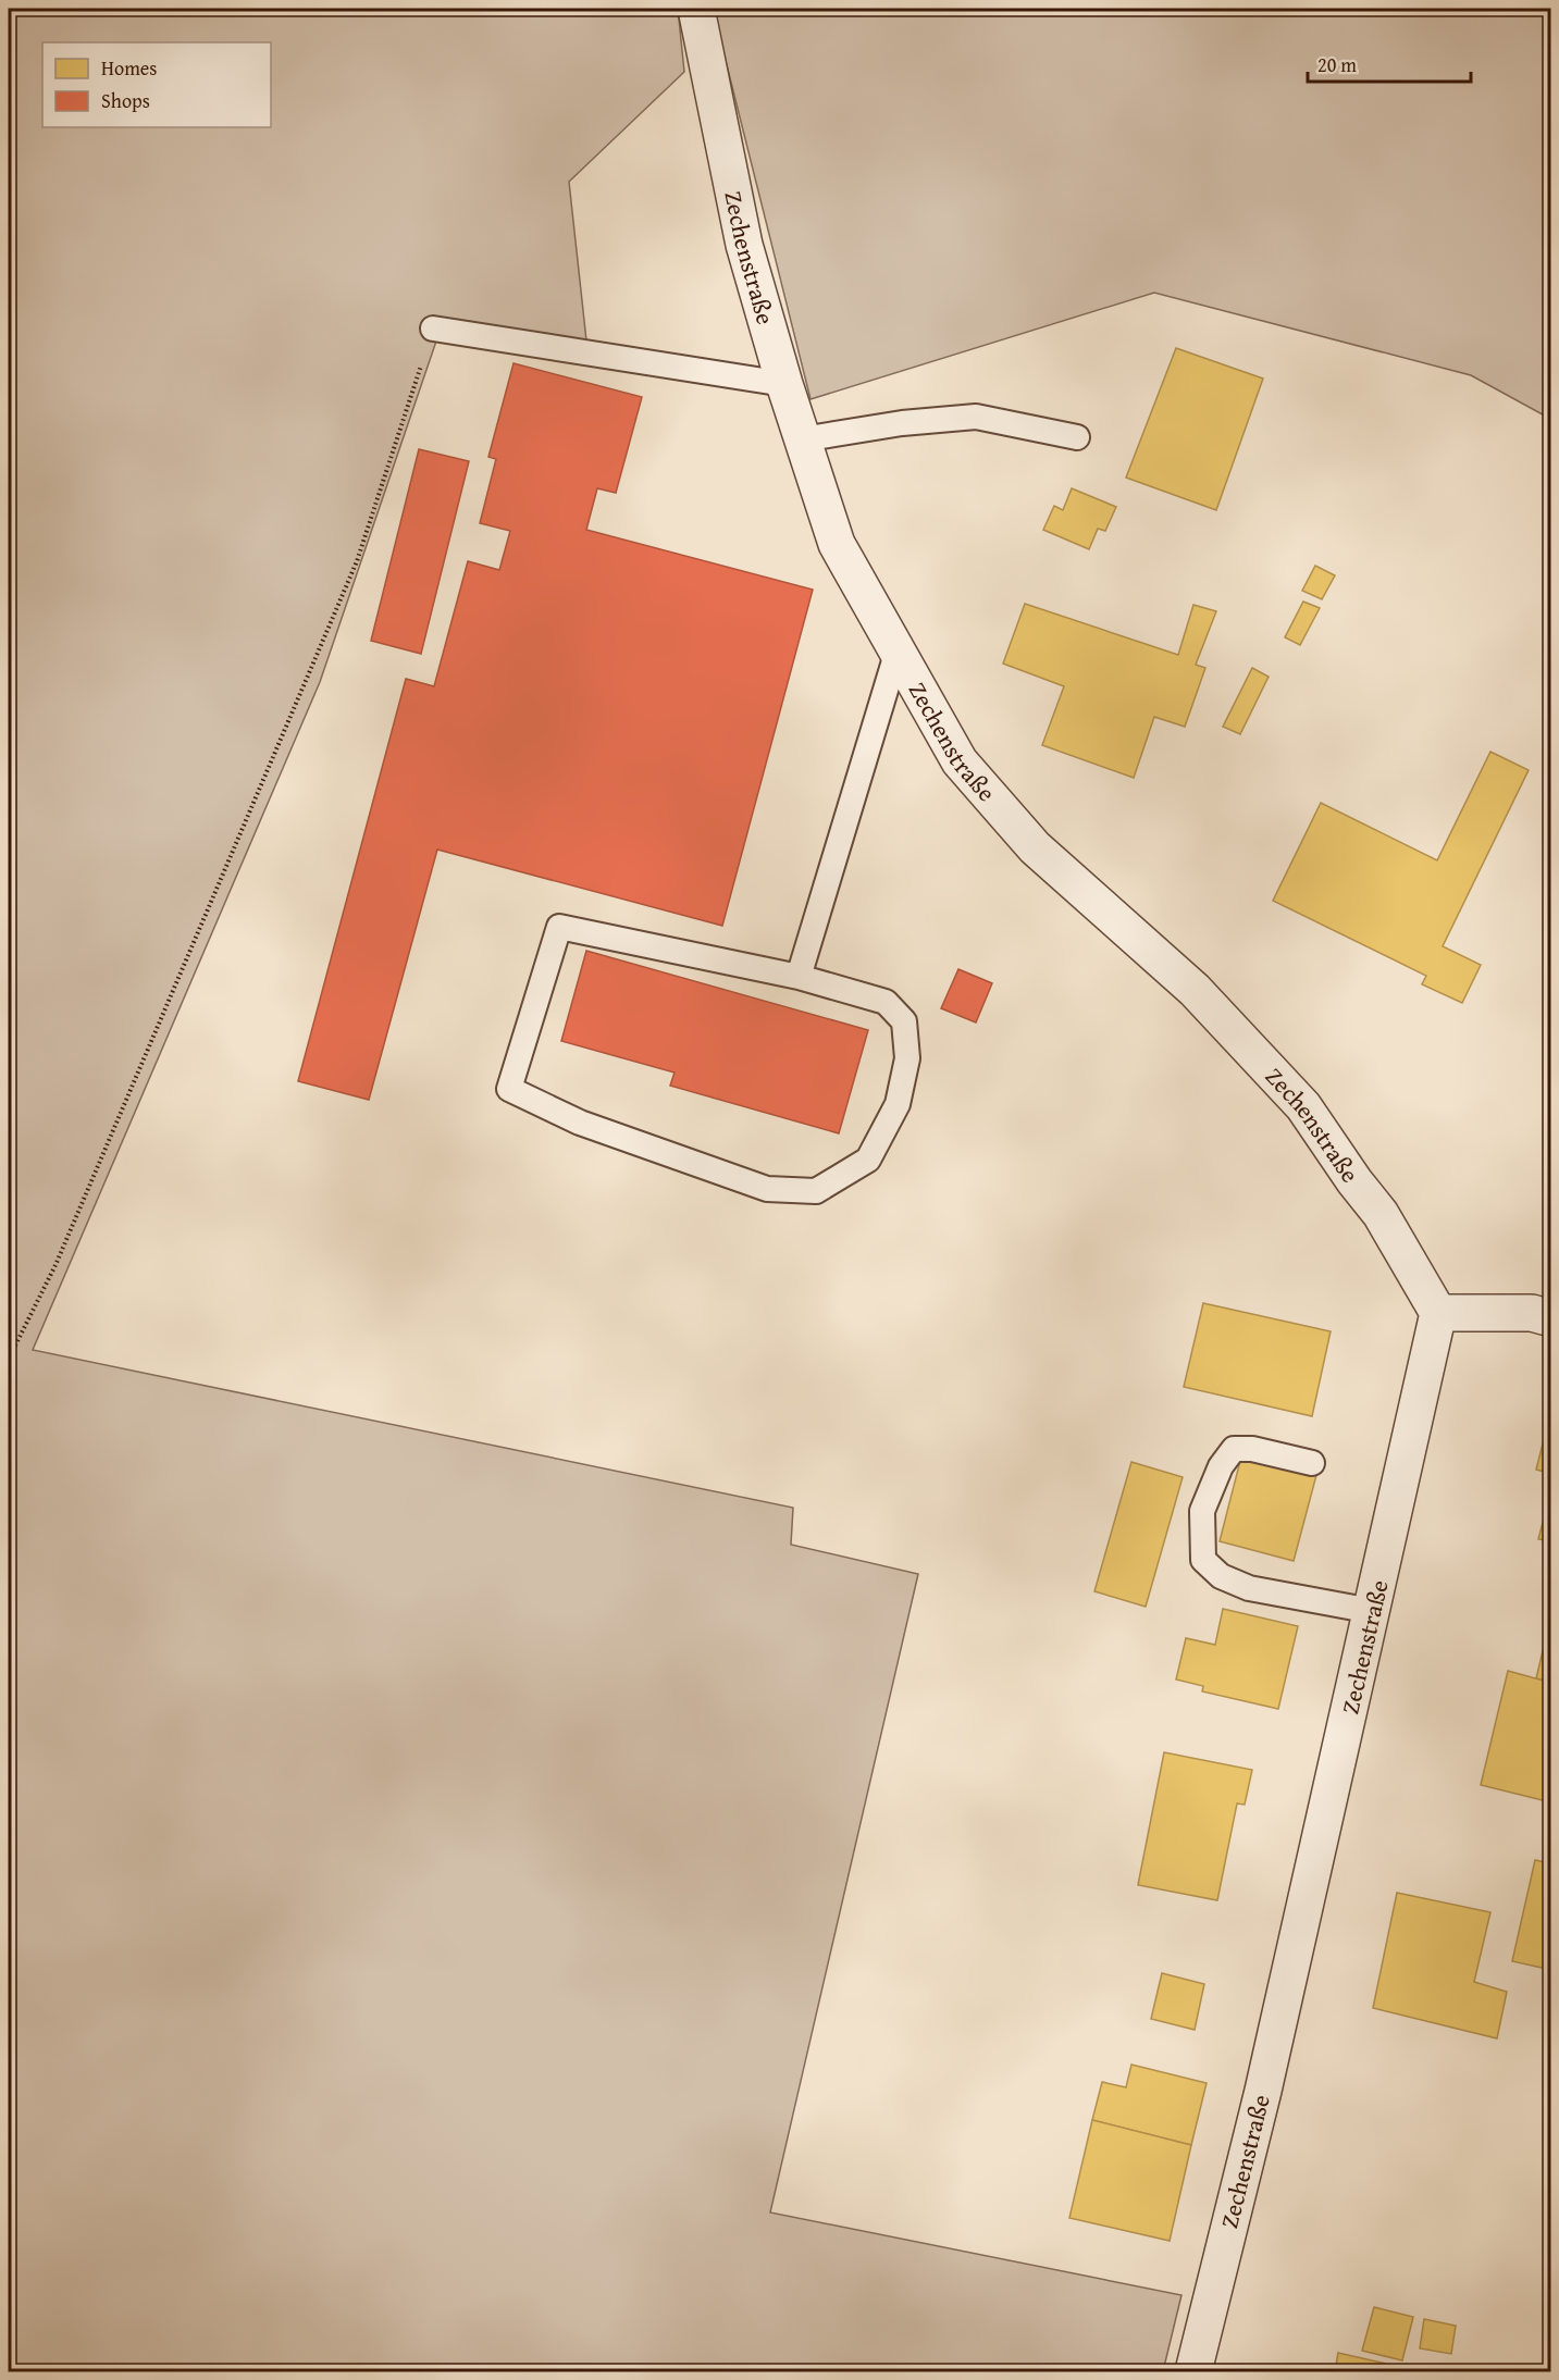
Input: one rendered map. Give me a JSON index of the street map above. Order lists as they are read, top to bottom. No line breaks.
{"streets":{"street":["Zechenstraße"]},"legend":["Homes","Shops"],"scale_bar":"20 m"}
